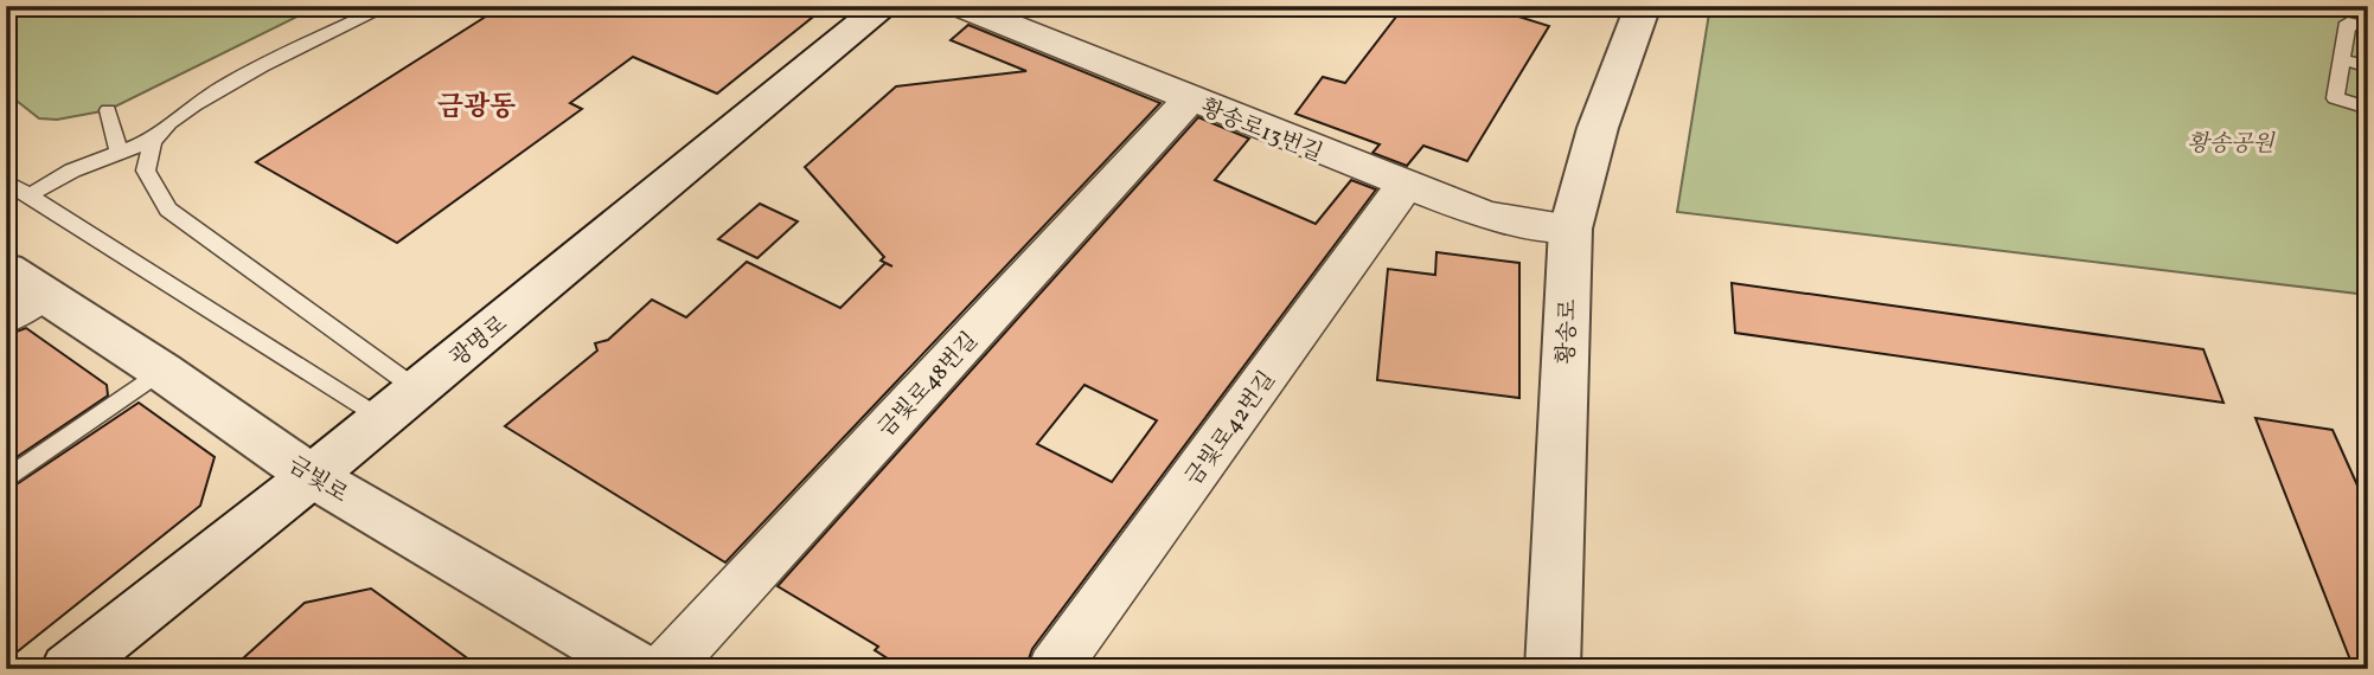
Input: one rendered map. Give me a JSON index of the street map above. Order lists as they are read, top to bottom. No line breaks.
{"streets":{"street":["황송로13번길","황송로","광명로","금빛로48번길","금빛로42번길","금빛로"]},"crossings":[["황송로13번길","황송로"],["황송로13번길","금빛로48번길"],["황송로13번길","금빛로42번길"],["광명로","금빛로"]],"districts":["금광동"],"parks":["황송공원"]}
